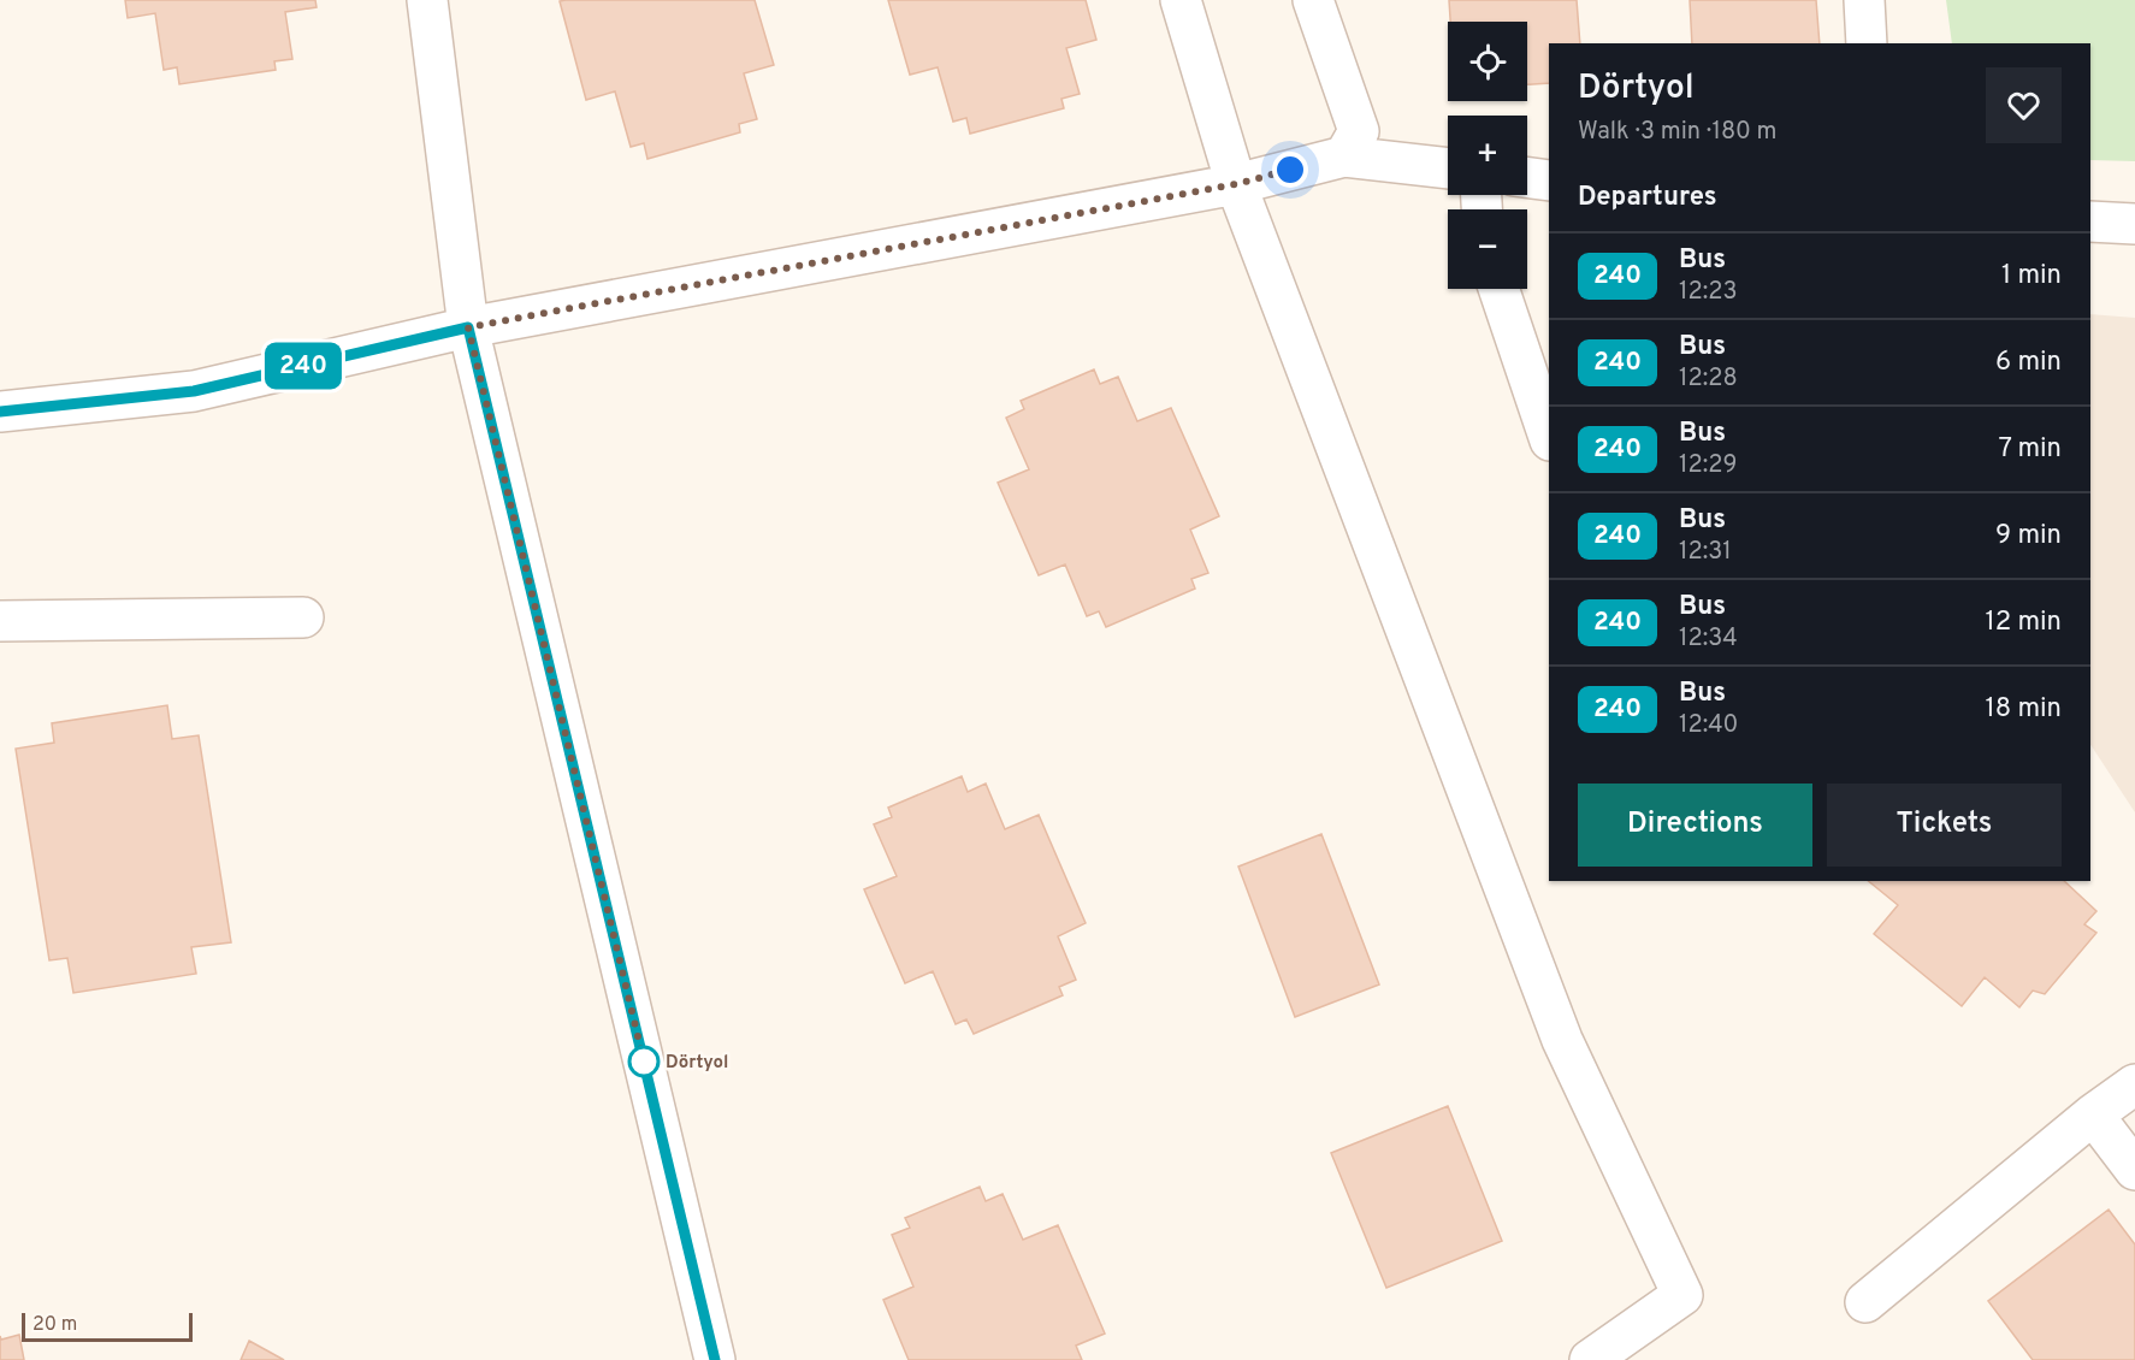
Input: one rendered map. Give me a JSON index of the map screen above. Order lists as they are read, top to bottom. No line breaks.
{"places":["Dörtyol"],"lines":["bus line 240"],"scale_bar":"20 m","page":{"on_map":"240","map_buttons":["+","−"],"heading":[["Dörtyol","Walk · 3 min · 180 m"],"Departures"],"list":[{"mark":"240","name":"Bus","note":"12:23","value":"1 min"},{"mark":"240","name":"Bus","note":"12:28","value":"6 min"},{"mark":"240","name":"Bus","note":"12:29","value":"7 min"},{"mark":"240","name":"Bus","note":"12:31","value":"9 min"},{"mark":"240","name":"Bus","note":"12:34","value":"12 min"},{"mark":"240","name":"Bus","note":"12:40","value":"18 min"}],"buttons":["Directions","Tickets"],"scale":"20 m"}}
